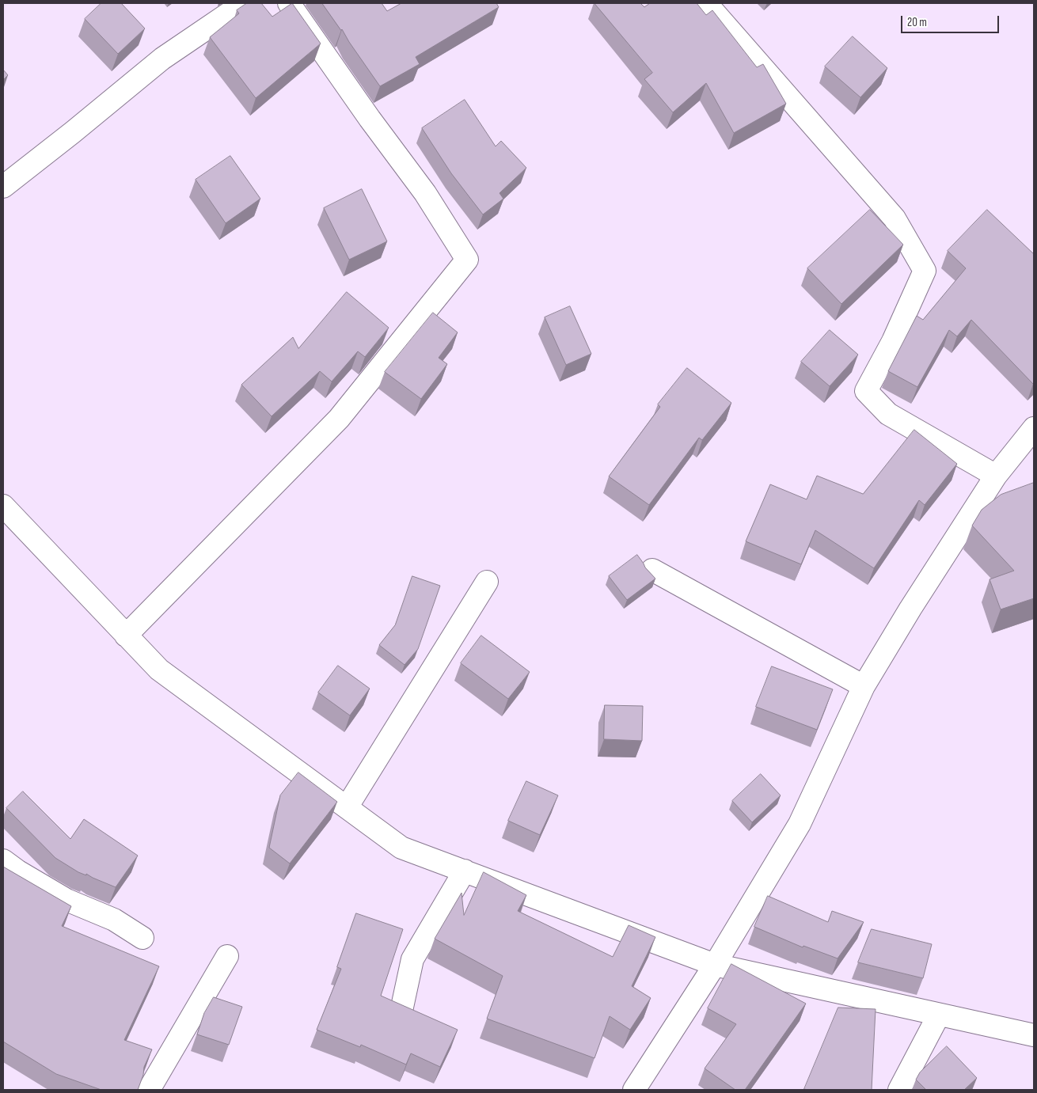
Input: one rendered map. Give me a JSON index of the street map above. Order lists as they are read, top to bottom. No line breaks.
{"scale_bar":"20 m"}
